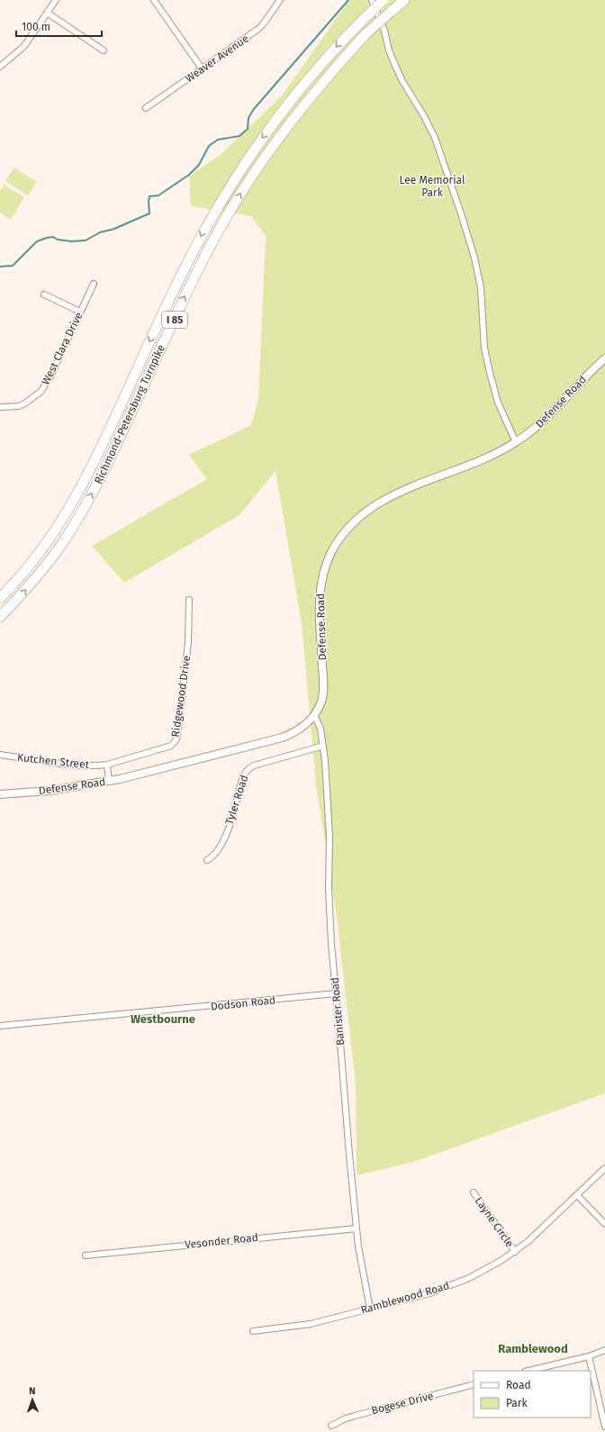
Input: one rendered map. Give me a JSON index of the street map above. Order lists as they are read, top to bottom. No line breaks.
{"streets":{"highway":["I 85","Richmond-Petersburg Turnpike"],"street":["Weaver Avenue","West Clara Drive","Defense Road","Ridgewood Drive","Kutchen Street","Tyler Road","Dodson Road","Banister Road","Layne Circle","Vesonder Road","Ramblewood Road","Bogese Drive"]},"crossings":[["Defense Road","Banister Road"],["Ridgewood Drive","Kutchen Street"],["Tyler Road","Banister Road"],["Dodson Road","Banister Road"],["Banister Road","Vesonder Road"],["Banister Road","Ramblewood Road"],["Layne Circle","Ramblewood Road"]],"districts":["Westbourne","Ramblewood"],"parks":["Lee Memorial Park"],"legend":["Road","Park"],"scale_bar":"100 m","north":"top"}
